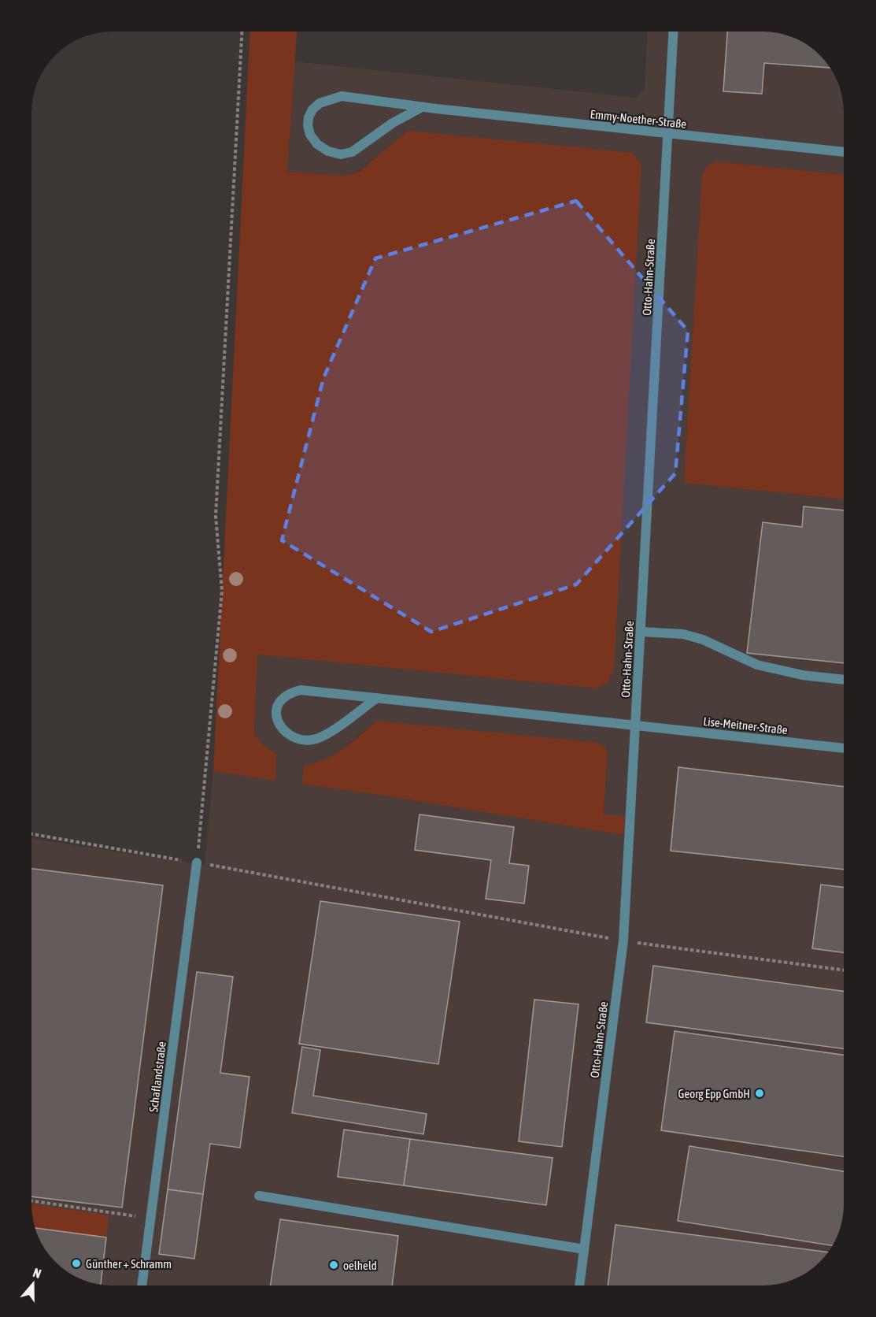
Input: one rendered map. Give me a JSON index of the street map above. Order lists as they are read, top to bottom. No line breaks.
{"streets":{"street":["Emmy-Noether-Straße","Otto-Hahn-Straße","Lise-Meitner-Straße","Schaflandstraße"]},"crossings":[["Emmy-Noether-Straße","Otto-Hahn-Straße"],["Otto-Hahn-Straße","Lise-Meitner-Straße"]],"places":["Georg Epp GmbH","Günther + Schramm","oelheld"],"north":"top"}
